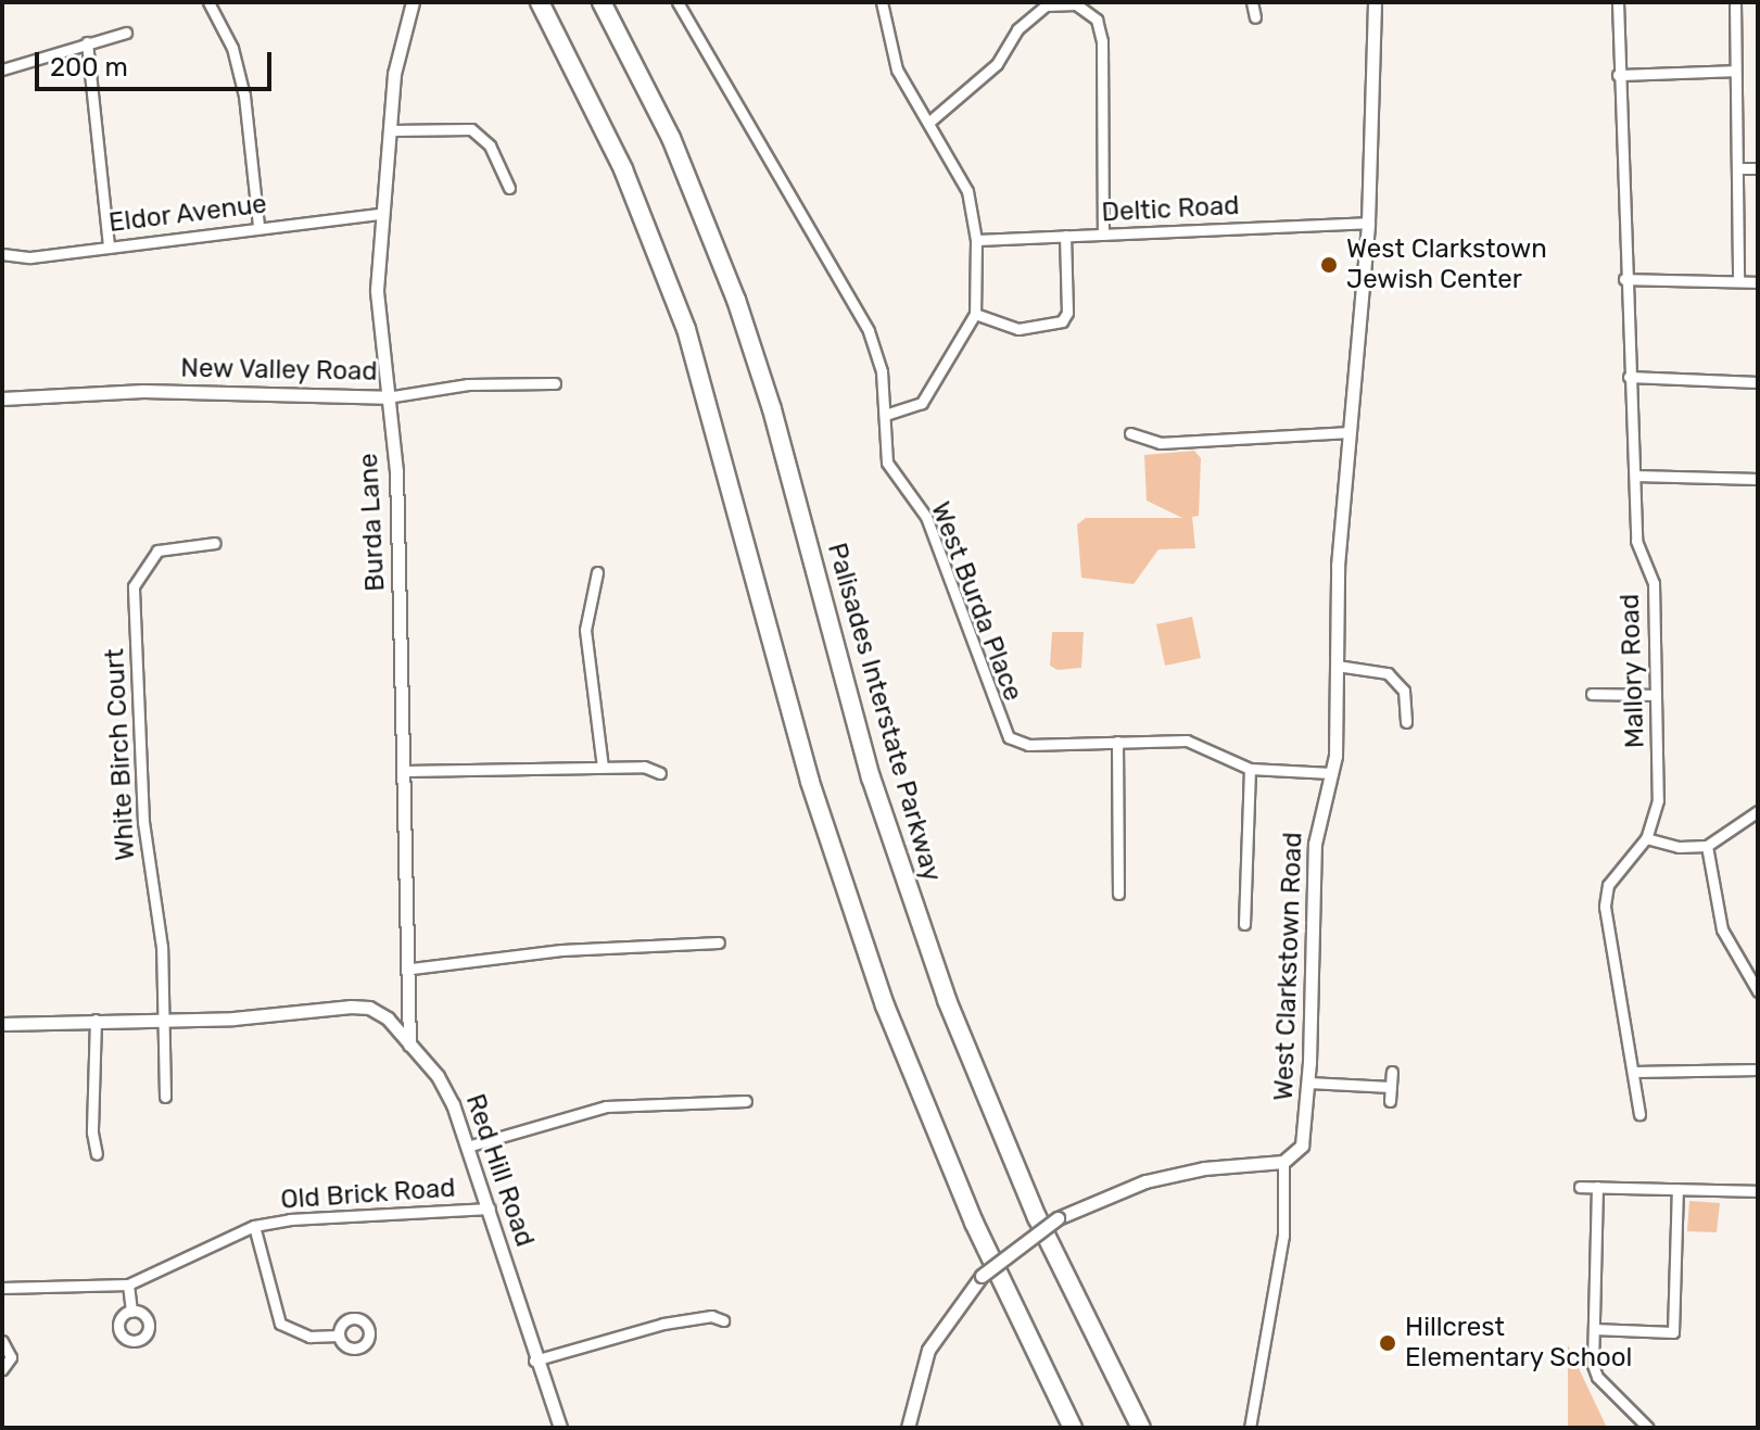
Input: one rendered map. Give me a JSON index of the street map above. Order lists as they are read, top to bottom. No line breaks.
{"streets":{"highway":["Palisades Interstate Parkway"],"street":["Deltic Road","Eldor Avenue","New Valley Road","Burda Lane","West Burda Place","Mallory Road","White Birch Court","West Clarkstown Road","Red Hill Road","Old Brick Road"]},"crossings":[["Deltic Road","West Clarkstown Road"],["Eldor Avenue","Burda Lane"],["New Valley Road","Burda Lane"],["Burda Lane","Red Hill Road"],["West Burda Place","West Clarkstown Road"],["White Birch Court","Red Hill Road"],["Red Hill Road","Old Brick Road"]],"places":["West Clarkstown Jewish Center","Hillcrest Elementary School"],"scale_bar":"200 m"}
